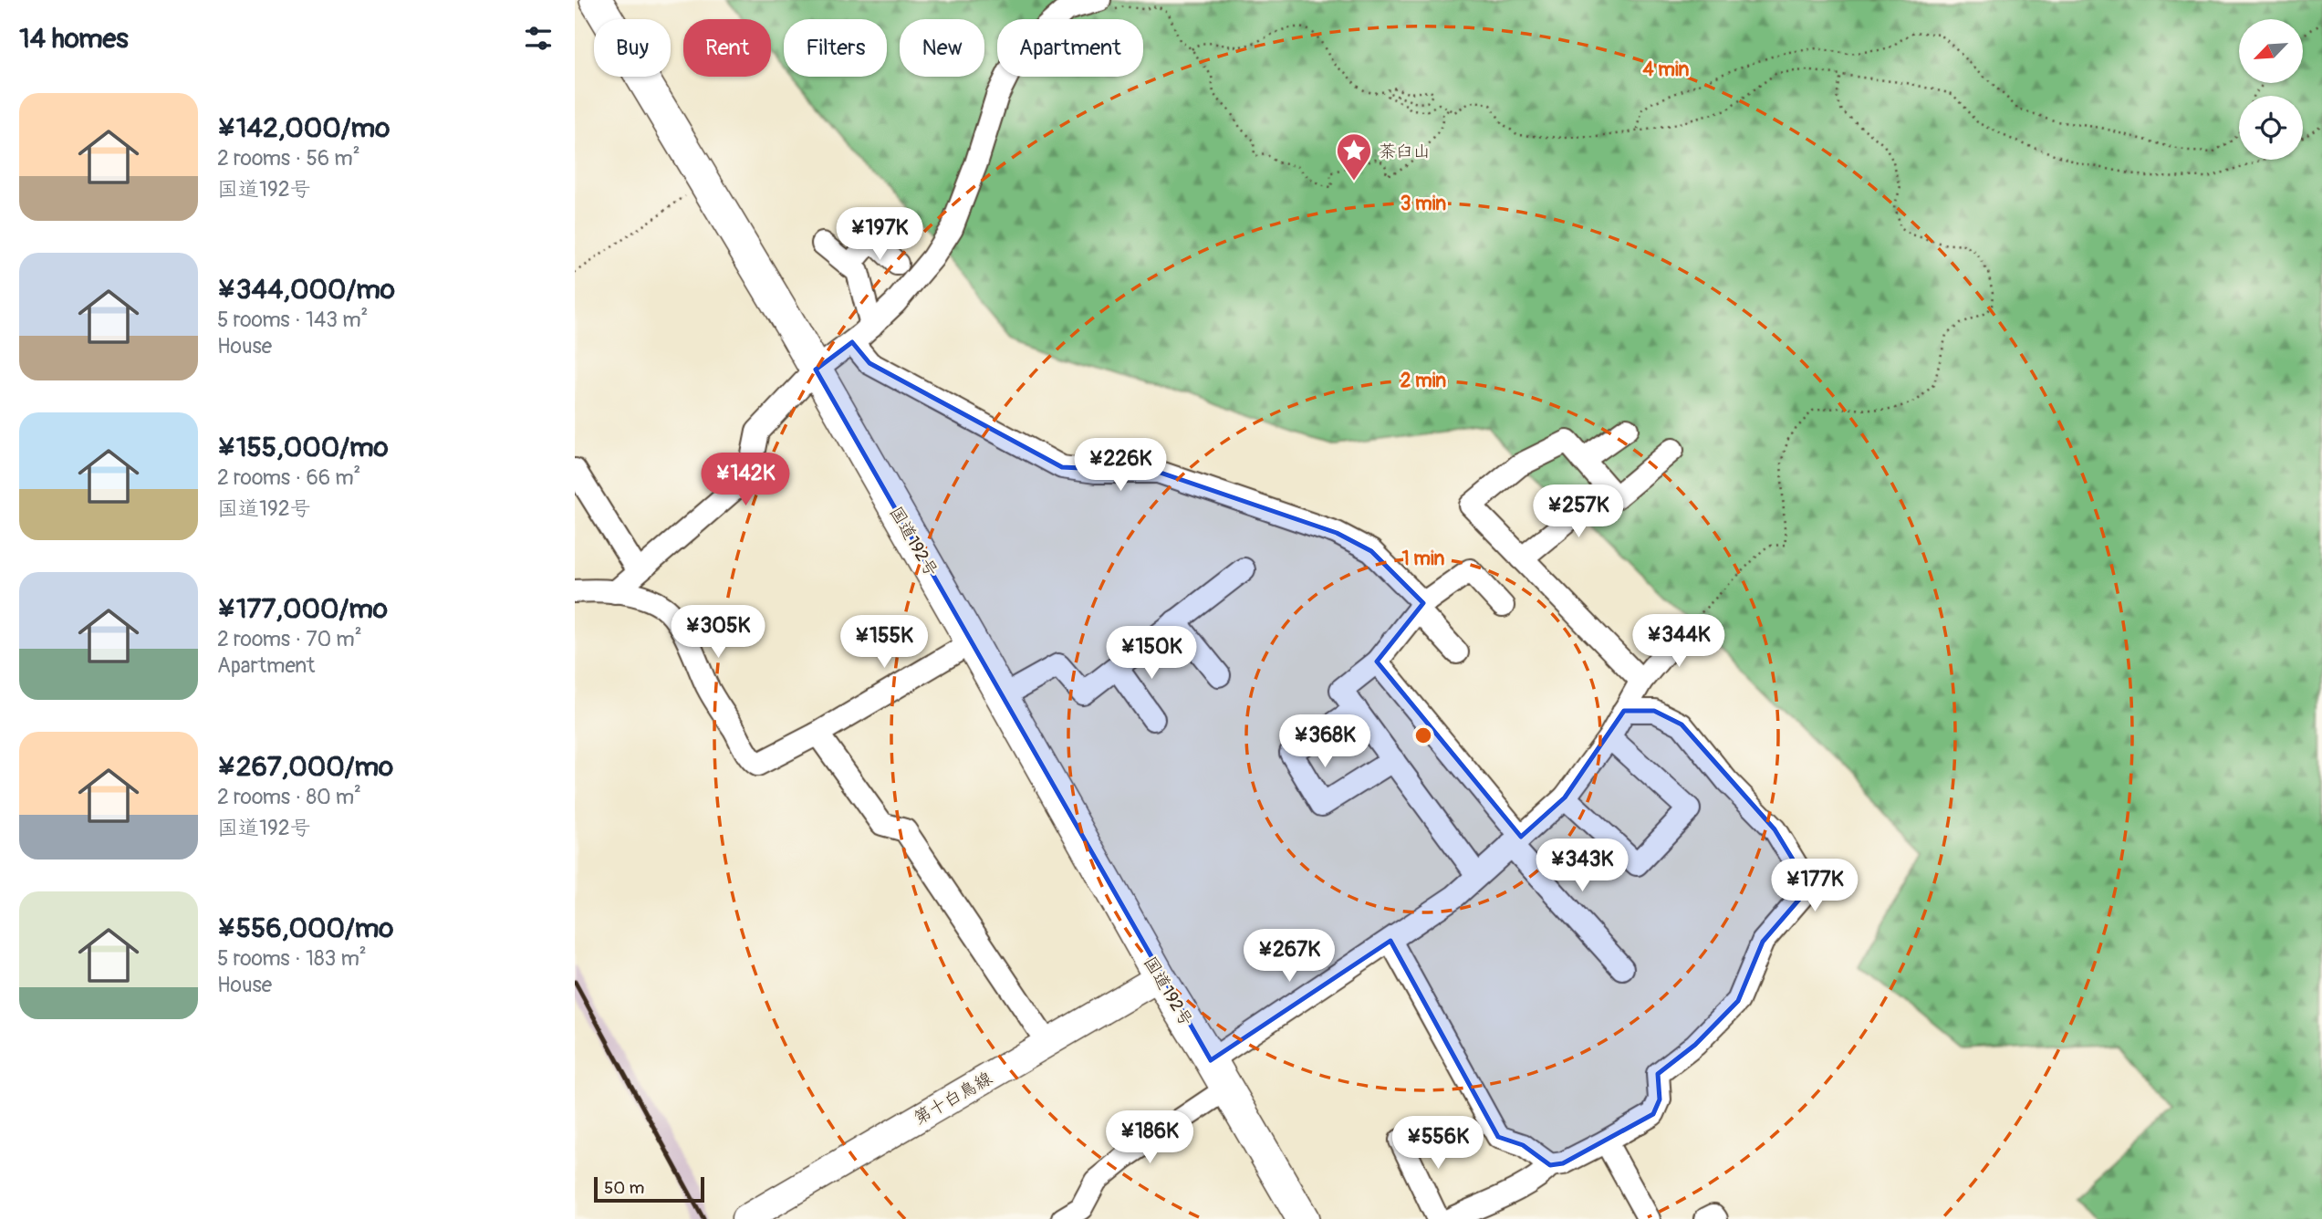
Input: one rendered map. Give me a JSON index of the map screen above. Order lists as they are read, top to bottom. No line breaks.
{"streets":{"highway":["国道192号"],"main road":["第十白鳥線"]},"crossings":[["国道192号","第十白鳥線"]],"places":{"place":["茶臼山"]},"scale_bar":"50 m","north":"bottom left","page":{"heading":"14 homes","chip":["Buy","Rent","Filters","New","Apartment"],"list":[{"name":"¥142,000/mo","note":"2 rooms · 56 m² · 国道192号"},{"name":"¥344,000/mo","note":"5 rooms · 143 m² · House"},{"name":"¥155,000/mo","note":"2 rooms · 66 m² · 国道192号"},{"name":"¥177,000/mo","note":"2 rooms · 70 m² · Apartment"},{"name":"¥267,000/mo","note":"2 rooms · 80 m² · 国道192号"},{"name":"¥556,000/mo","note":"5 rooms · 183 m² · House"}],"price":["¥197K","¥226K","¥142K","¥257K","¥305K","¥344K","¥155K","¥150K","¥368K","¥343K","¥177K","¥267K","¥186K","¥556K"],"scale":"50 m"},"rings":["4 min","3 min","2 min","1 min"]}
